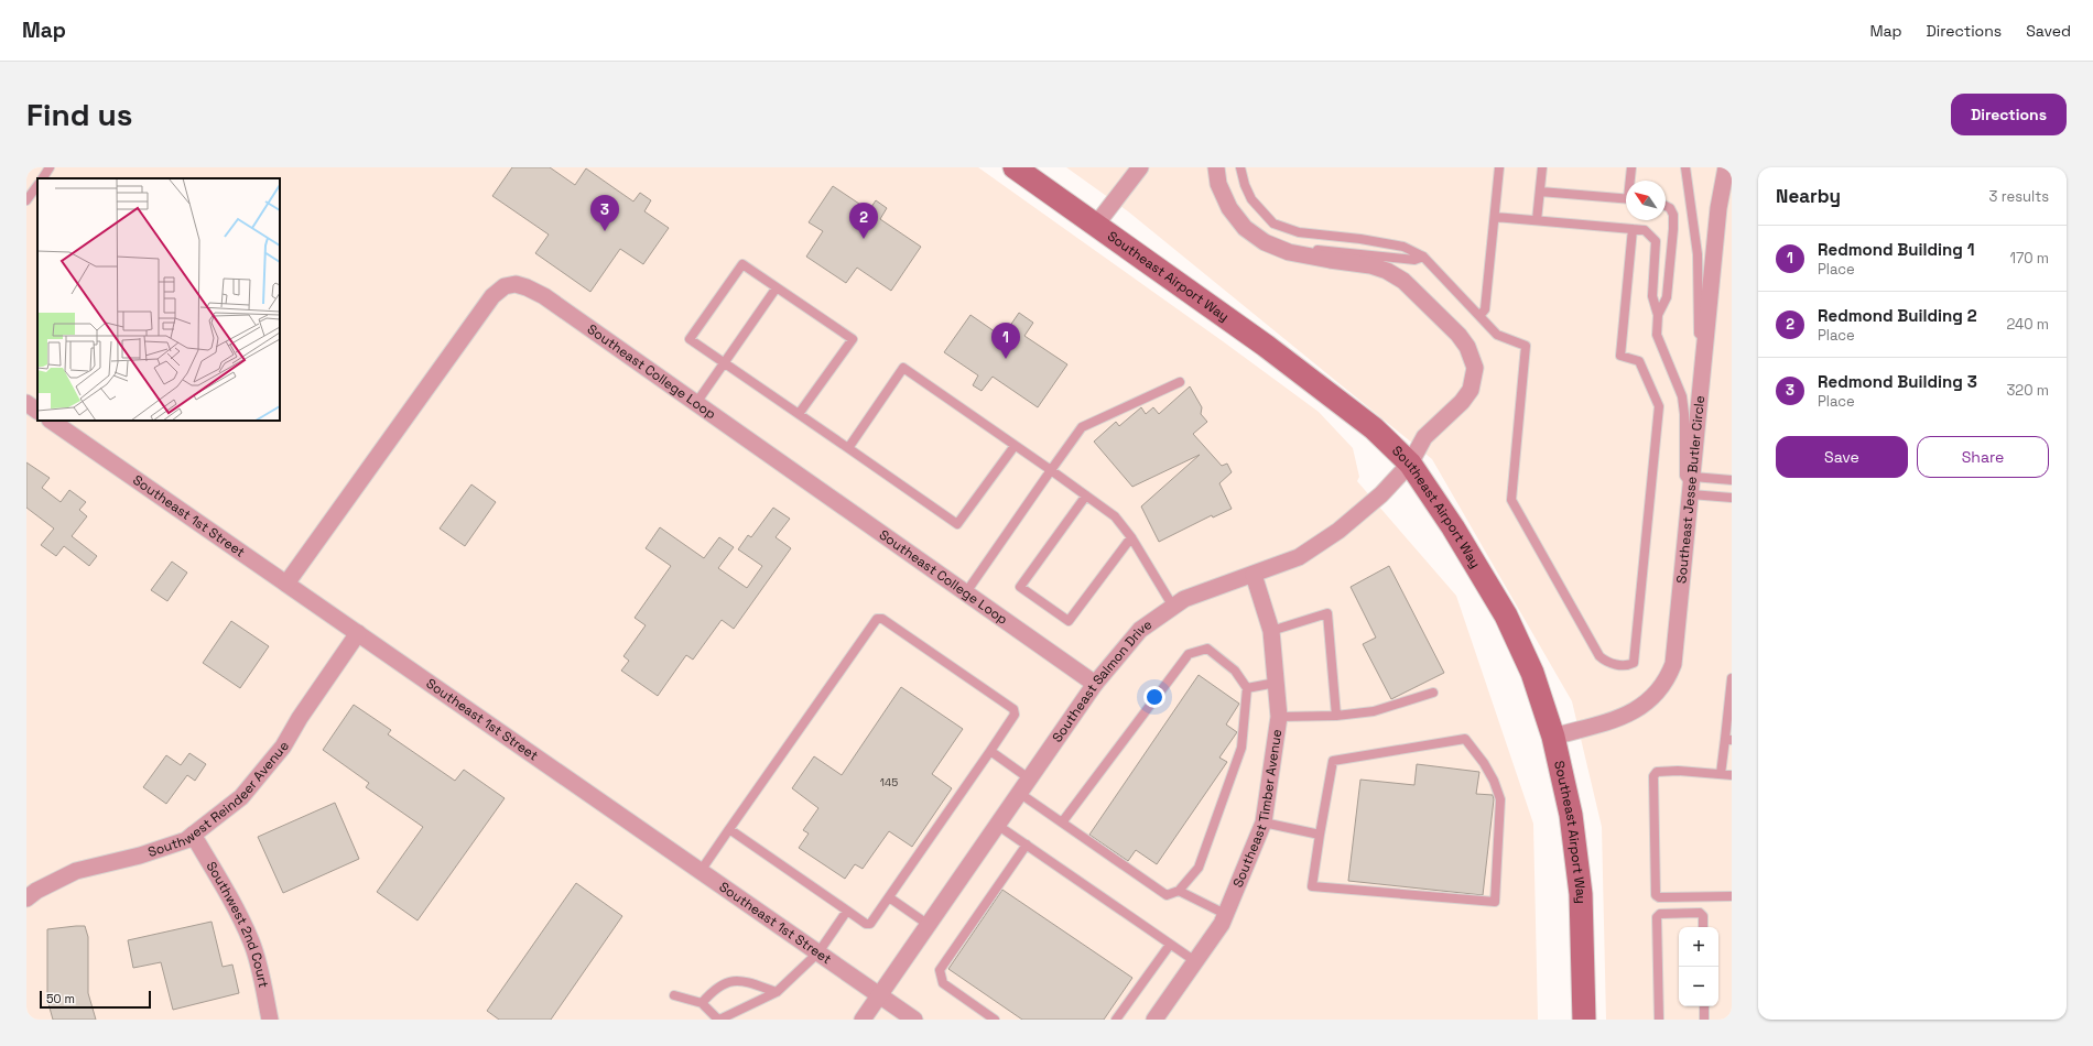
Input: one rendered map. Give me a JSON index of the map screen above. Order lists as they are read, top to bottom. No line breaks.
{"streets":{"main road":["Southeast Airport Way"],"street":["Southeast College Loop","Southeast Jesse Butler Circle","Southeast 1st Street","Southeast Salmon Drive","Southwest Reindeer Avenue","Southeast Timber Avenue","Southwest 2nd Court"]},"crossings":[["Southeast Airport Way","Southeast Jesse Butler Circle"],["Southeast Airport Way","Southeast Salmon Drive"],["Southeast College Loop","Southeast 1st Street"],["Southeast College Loop","Southeast Salmon Drive"],["Southeast 1st Street","Southeast Salmon Drive"],["Southeast 1st Street","Southwest Reindeer Avenue"],["Southeast Salmon Drive","Southeast Timber Avenue"],["Southwest Reindeer Avenue","Southwest 2nd Court"]],"house_numbers":["145"],"scale_bar":"50 m","north":"top left","page":{"header":"Map","nav":["Map","Directions","Saved"],"buttons":["Directions",["Save","Share"]],"title":"Find us","heading":["Nearby","3 results"],"pins":["3","2","1"],"list":[{"mark":"1","name":"Redmond Building 1","note":"Place","value":"170 m"},{"mark":"2","name":"Redmond Building 2","note":"Place","value":"240 m"},{"mark":"3","name":"Redmond Building 3","note":"Place","value":"320 m"}],"map_buttons":["+","−"],"scale":"50 m"}}
